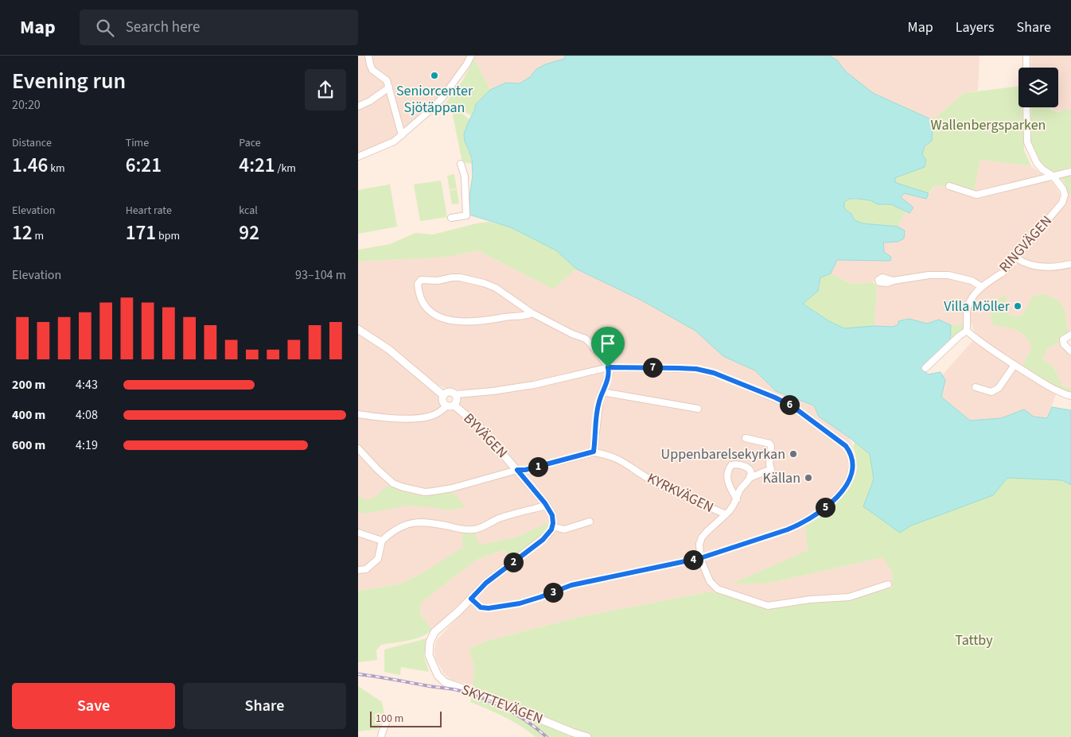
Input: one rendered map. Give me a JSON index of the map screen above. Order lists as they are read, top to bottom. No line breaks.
{"streets":{"street":["RINGVÄGEN","BYVÄGEN","KYRKVÄGEN","SKYTTEVÄGEN"]},"crossings":[["BYVÄGEN","KYRKVÄGEN"]],"parks":["Wallenbergsparken","Tattby"],"places":["Seniorcenter Sjötäppan","Villa Möller","Uppenbarelsekyrkan","Källan"],"scale_bar":"100 m","page":{"header":"Map","search":"Search here","nav":["Map","Layers","Share"],"heading":["Evening run","20:20"],"stats":[["Distance","1.46 km"],["Time","6:21"],["Pace","4:21 /km"],["Elevation","12 m"],["Heart rate","171 bpm"],["kcal","92"]],"chart":["Elevation","93–104 m"],"pins":["7","6","1","5","4","2","3"],"list":[{"name":"200 m","note":"4:43"},{"name":"400 m","note":"4:08"},{"name":"600 m","note":"4:19"}],"buttons":["Save","Share"],"scale":"100 m"}}
